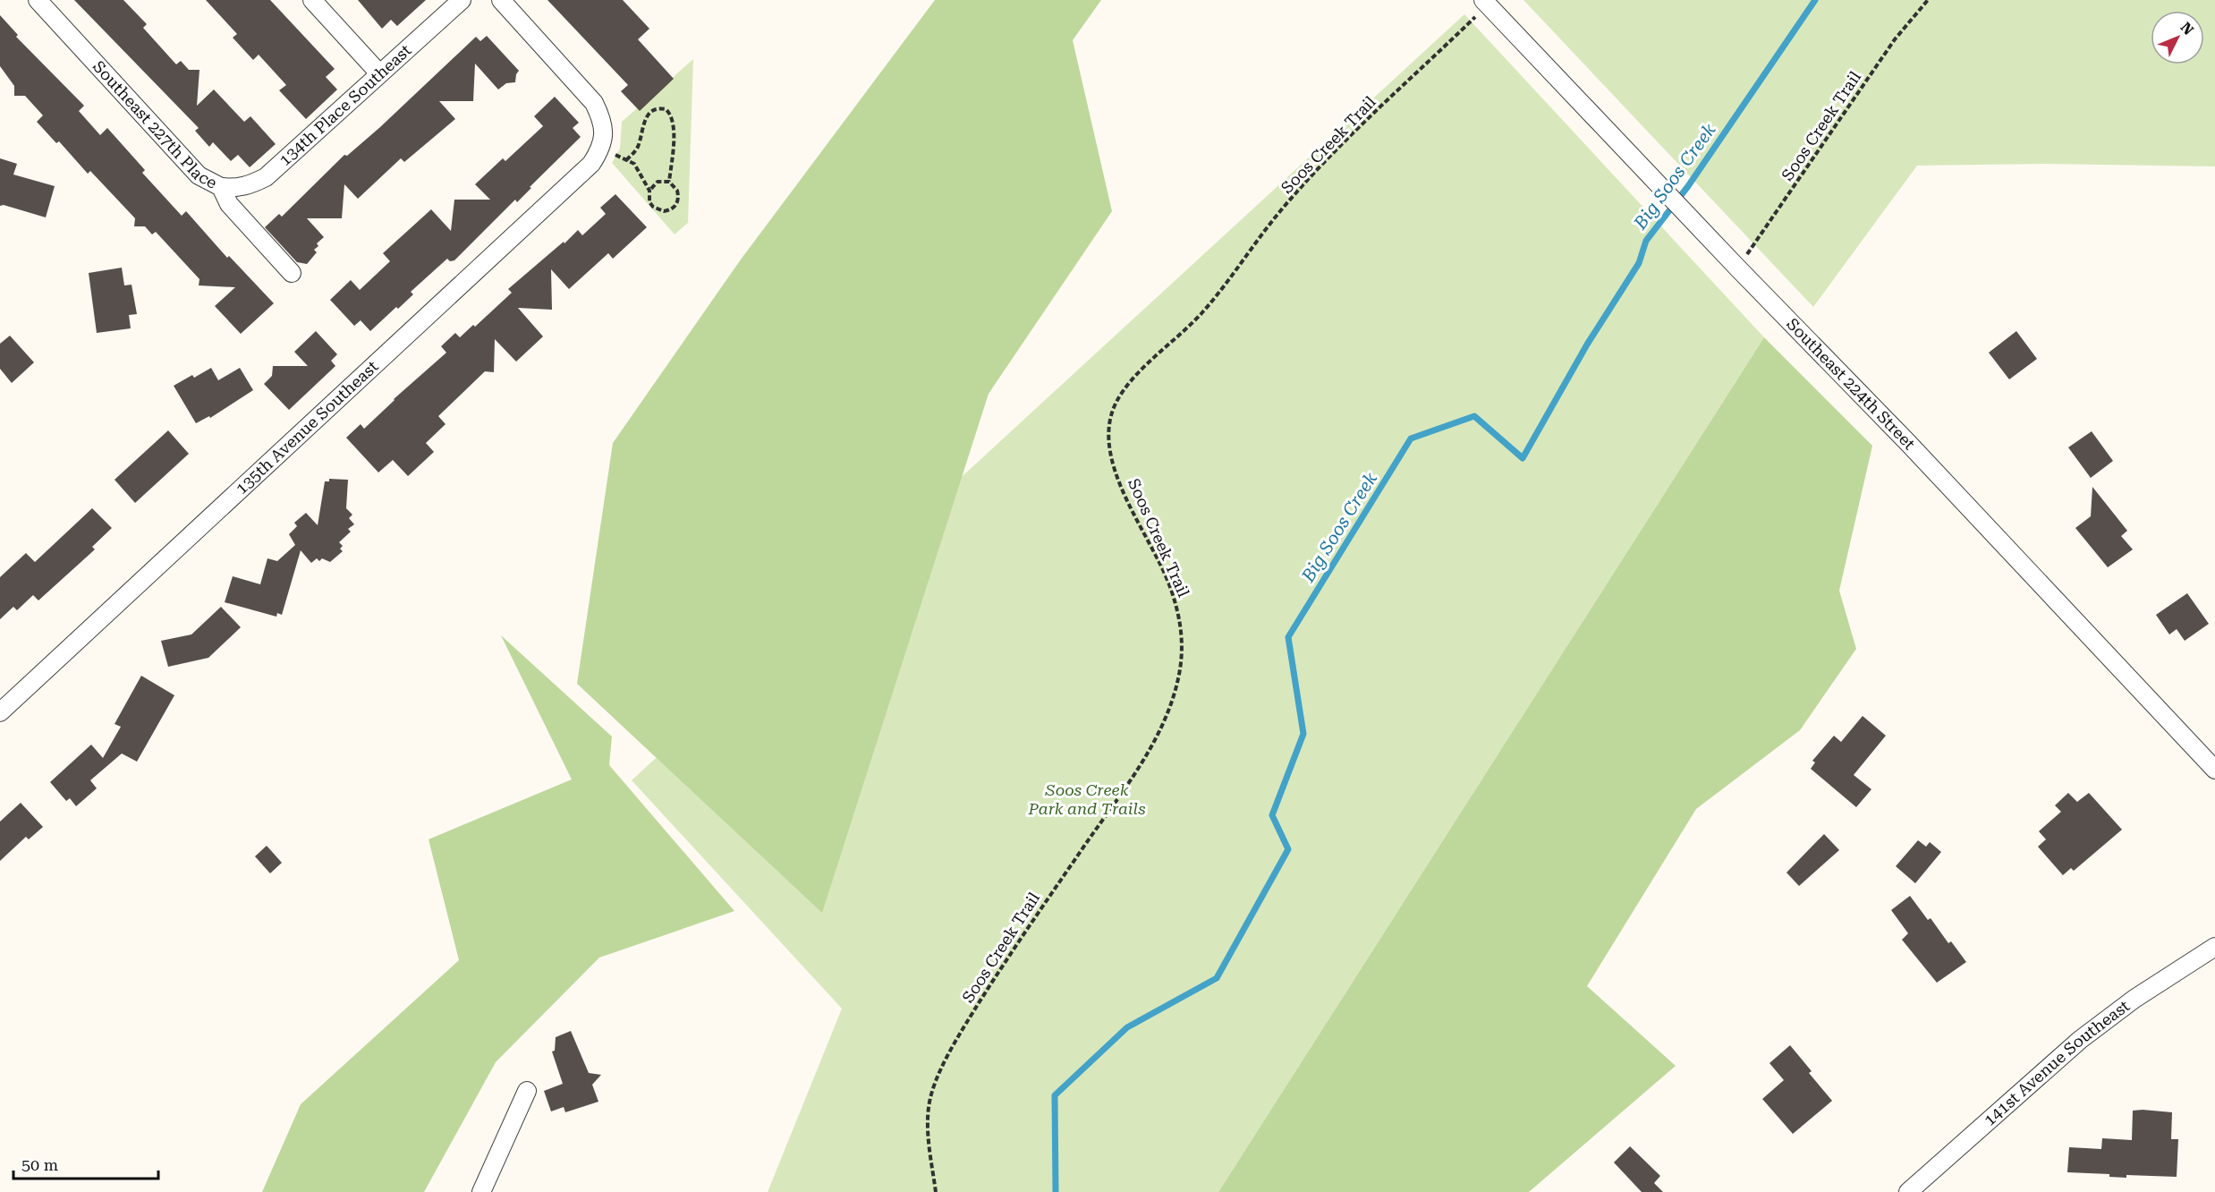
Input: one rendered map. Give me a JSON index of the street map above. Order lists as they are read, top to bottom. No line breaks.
{"streets":{"street":["134th Place Southeast","Southeast 227th Place","Southeast 224th Street","135th Avenue Southeast","141st Avenue Southeast"],"path":["Soos Creek Trail"]},"crossings":[["134th Place Southeast","Southeast 227th Place"],["Soos Creek Trail","Southeast 224th Street"]],"water":["Big Soos Creek"],"parks":["Soos Creek Park and Trails"],"scale_bar":"50 m","north":"top right"}
